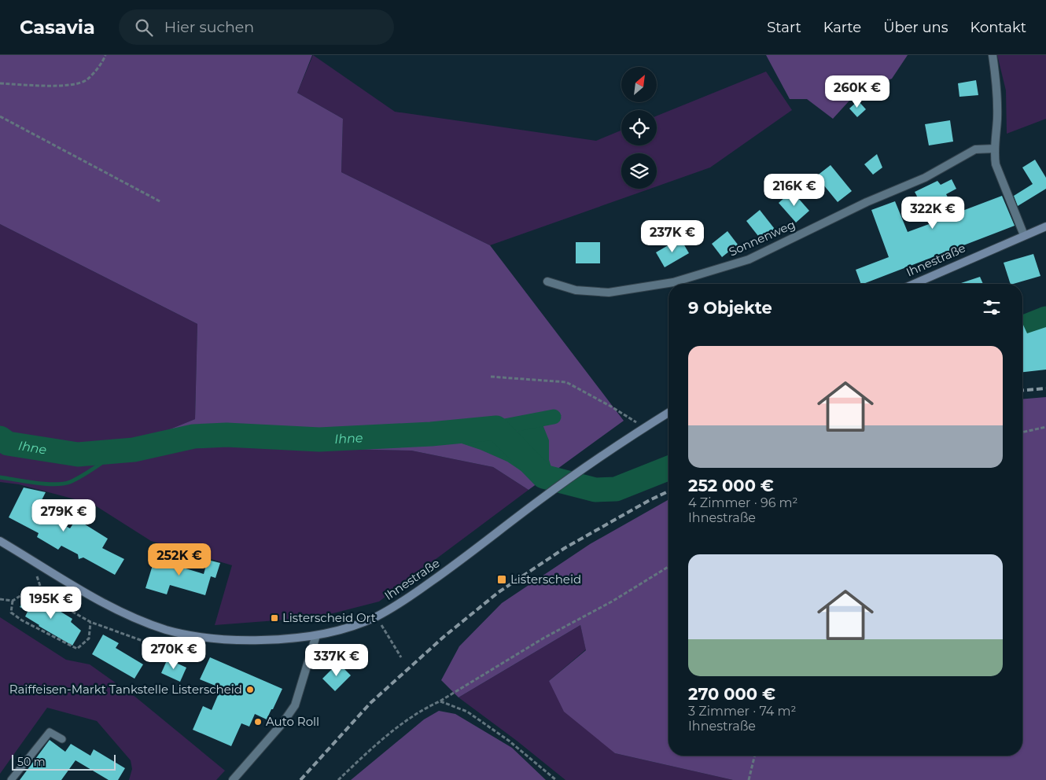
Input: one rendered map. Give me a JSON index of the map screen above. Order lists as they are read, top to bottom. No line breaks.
{"streets":{"main road":["Ihnestraße"],"street":["Sonnenweg"]},"water":["Ihne"],"places":{"transit":["Listerscheid","Listerscheid Ort"],"other":["Raiffeisen-Markt Tankstelle Listerscheid","Auto Roll"]},"scale_bar":"50 m","north":"top right","page":{"header":"Casavia","search":"Hier suchen","nav":["Start","Karte","Über uns","Kontakt"],"price":["260K €","216K €","322K €","237K €","279K €","252K €","195K €","270K €","337K €"],"heading":"9 Objekte","list":[{"name":"252 000 €","note":"4 Zimmer · 96 m² · Ihnestraße"},{"name":"270 000 €","note":"3 Zimmer · 74 m² · Ihnestraße"}],"scale":"50 m"}}
